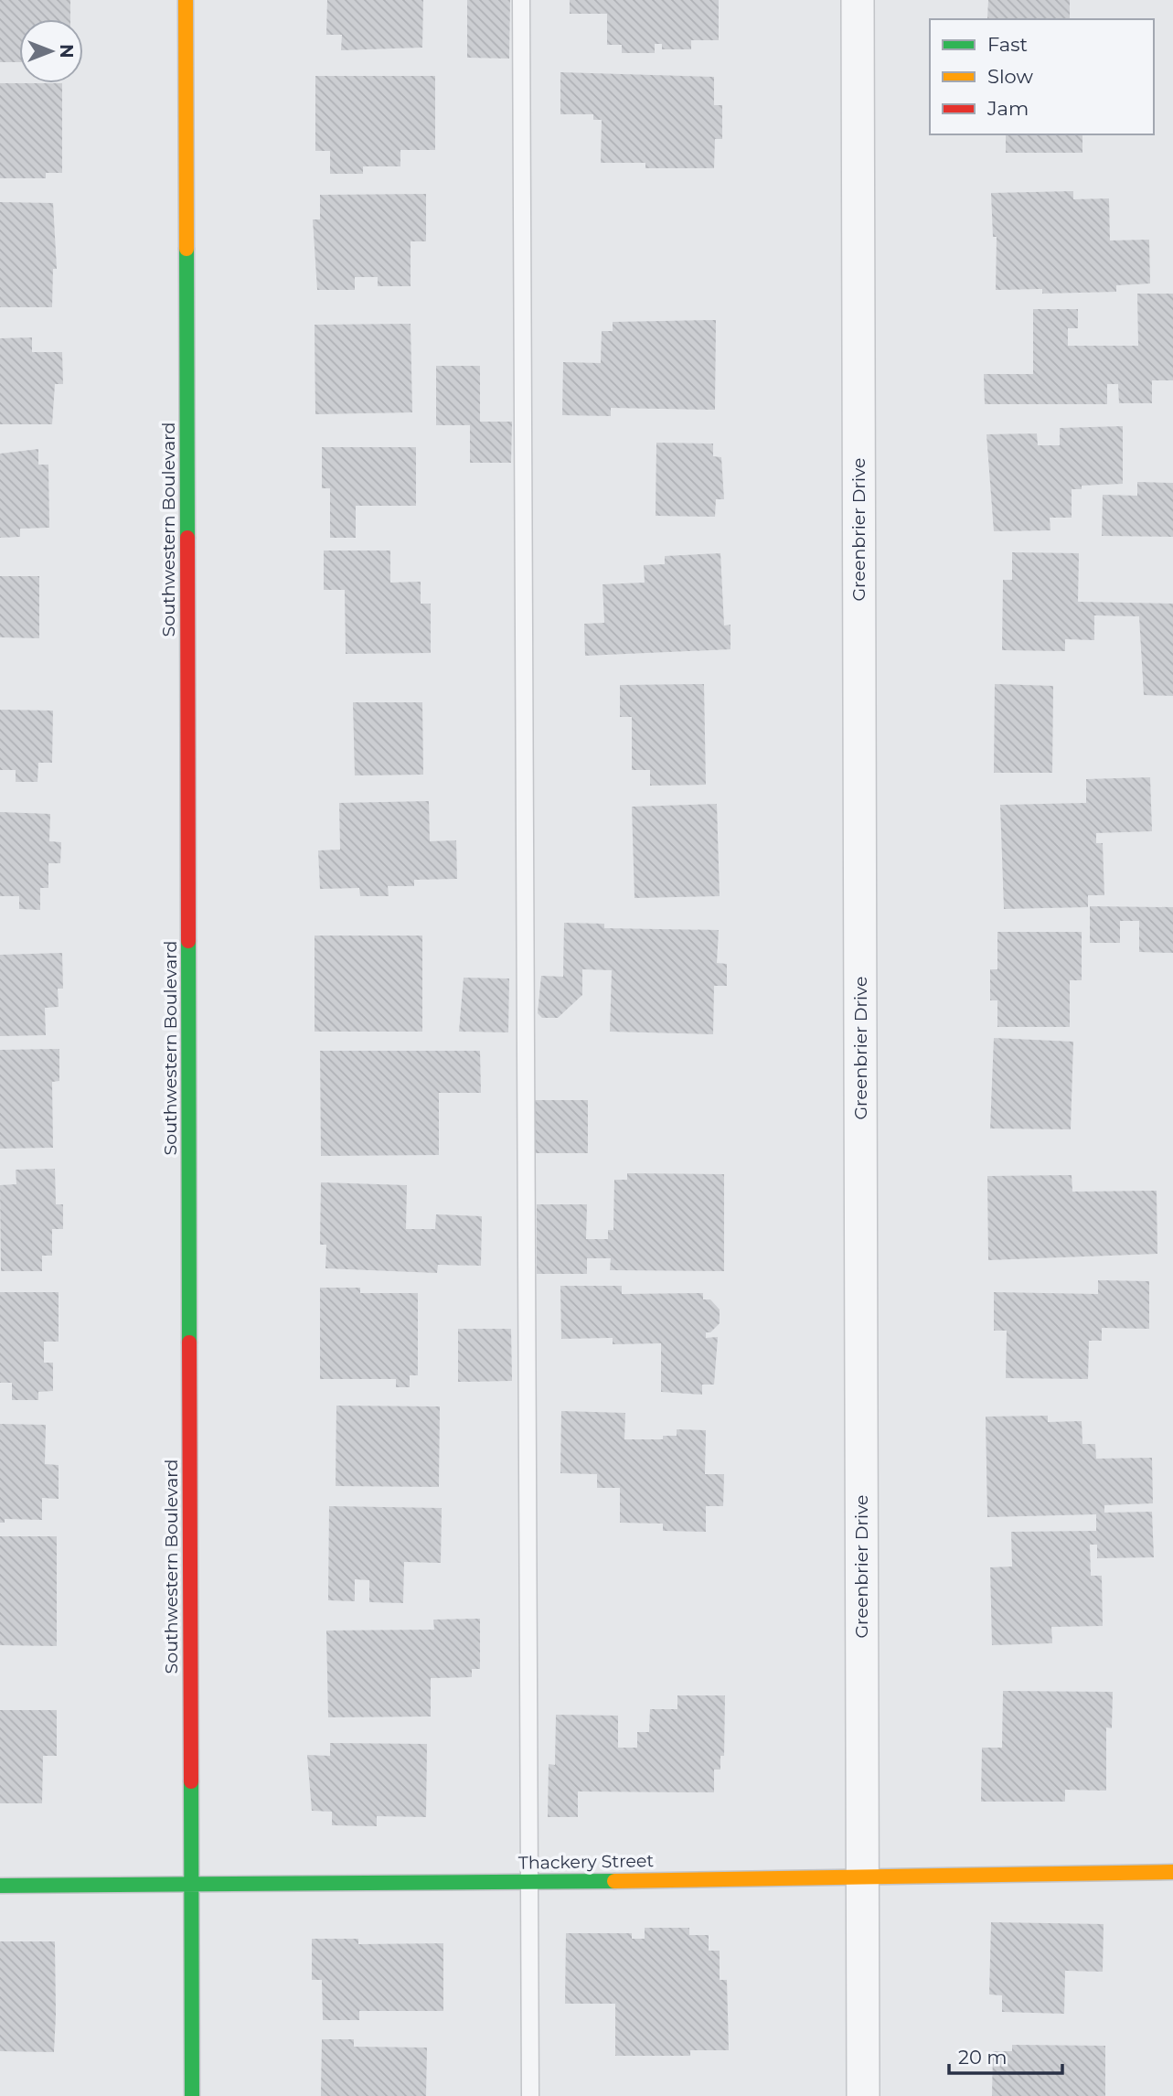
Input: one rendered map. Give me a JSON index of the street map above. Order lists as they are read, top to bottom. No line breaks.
{"streets":{"street":["Southwestern Boulevard","Greenbrier Drive","Thackery Street"]},"crossings":[["Southwestern Boulevard","Thackery Street"],["Greenbrier Drive","Thackery Street"]],"legend":["Fast","Slow","Jam"],"scale_bar":"20 m","north":"right"}
